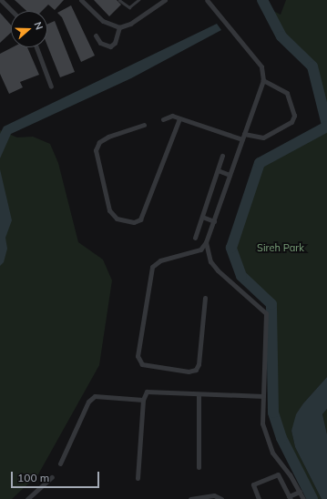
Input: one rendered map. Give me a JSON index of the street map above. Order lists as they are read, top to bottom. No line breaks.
{"parks":["Sireh Park"],"scale_bar":"100 m","north":"right"}
